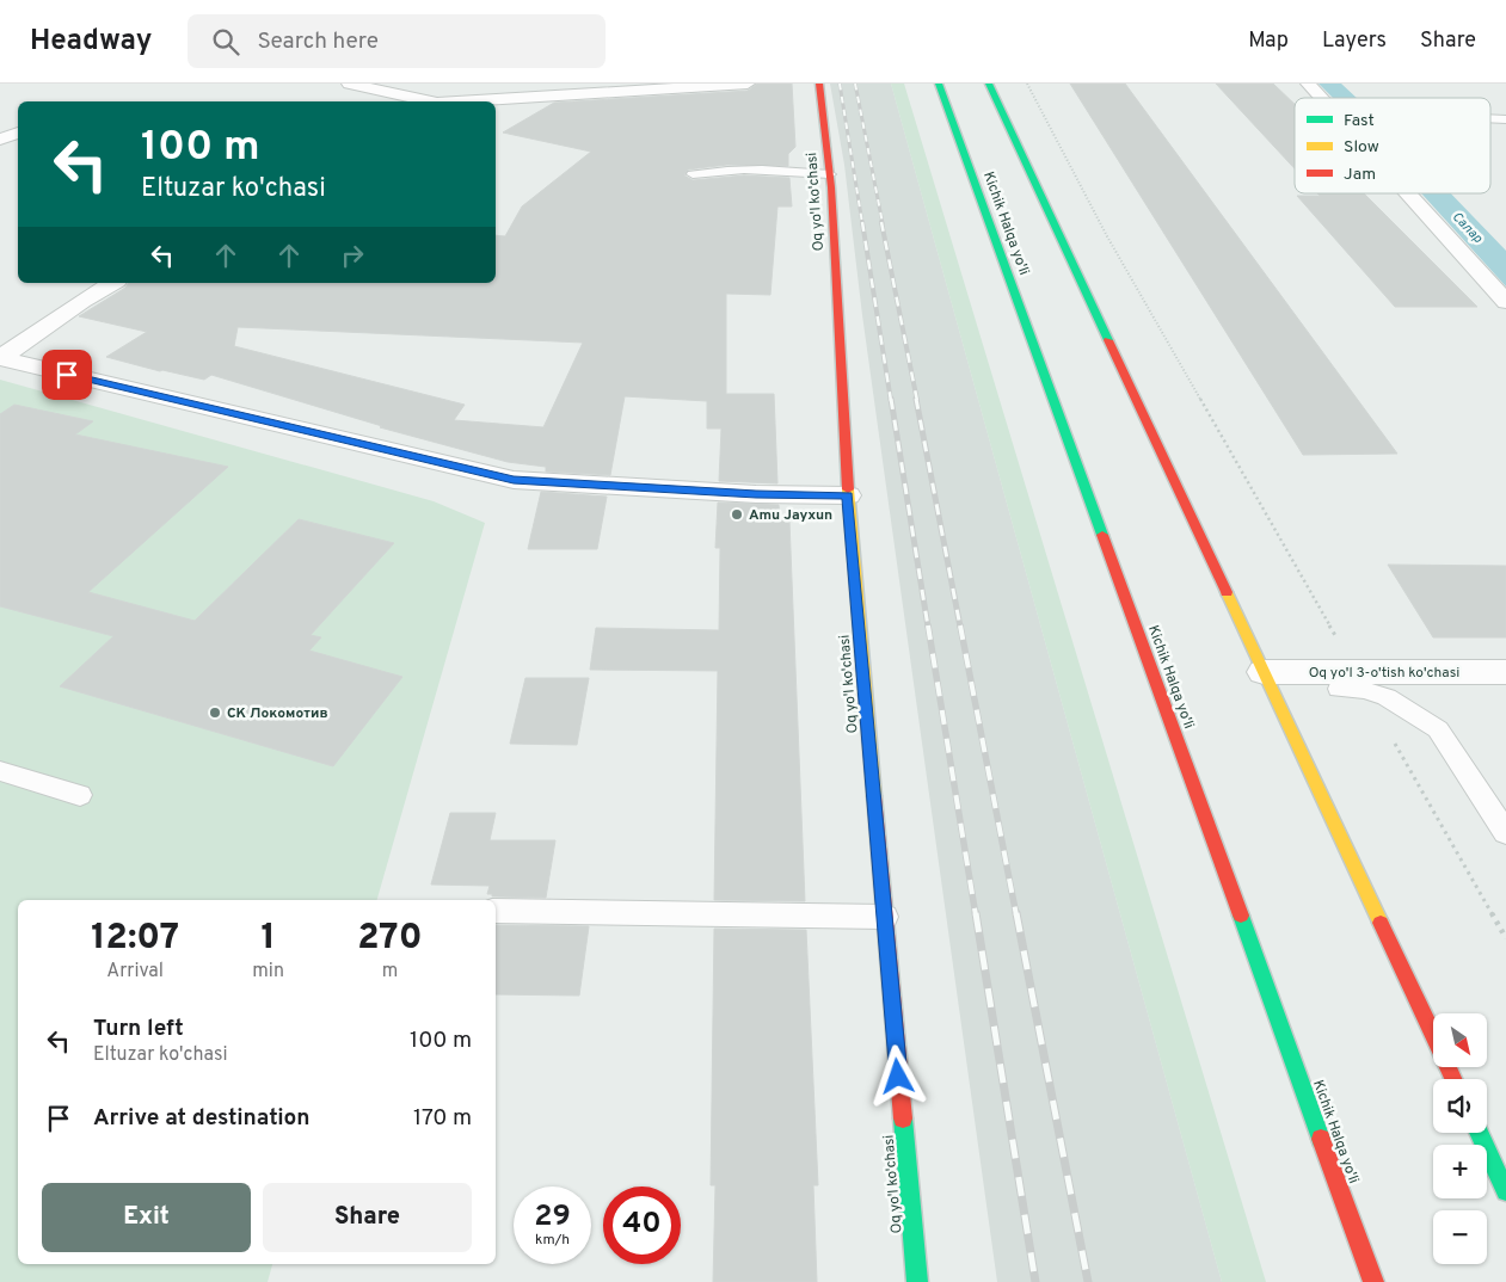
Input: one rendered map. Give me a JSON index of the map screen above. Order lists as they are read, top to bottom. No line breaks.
{"streets":{"main road":["Oq yo'l ko'chasi","Kichik Halqa yo'li"],"street":["Oq yo'l 3-o'tish ko'chasi"]},"water":["Салар"],"places":["Amu Jayxun","СК Локомотив"],"legend":["Fast","Slow","Jam"],"north":"bottom right","page":{"header":"Headway","search":"Search here","nav":["Map","Layers","Share"],"turn":["100 m","Eltuzar ko'chasi"],"eta":["12:07","Arrival","1","min","270","m"],"list":[{"name":"Turn left","note":"Eltuzar ko'chasi","value":"100 m"},{"name":"Arrive at destination","value":"170 m"}],"map_buttons":["+","−"],"buttons":["Exit","Share"],"speed":"29 km/h","limit":"40"}}
